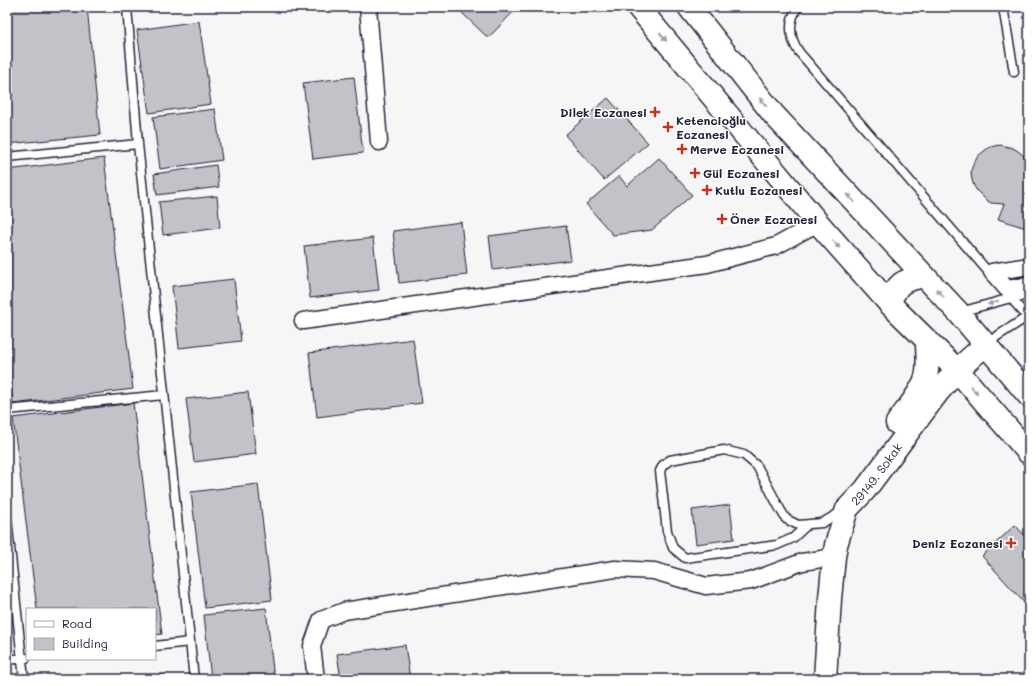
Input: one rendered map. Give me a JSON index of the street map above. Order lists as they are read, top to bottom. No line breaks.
{"streets":{"street":["29149. Sokak"]},"places":{"health":["Dilek Eczanesi","Ketencioğlu Eczanesi","Merve Eczanesi","Gül Eczanesi","Kutlu Eczanesi","Öner Eczanesi","Deniz Eczanesi"]},"legend":["Road","Building"]}
